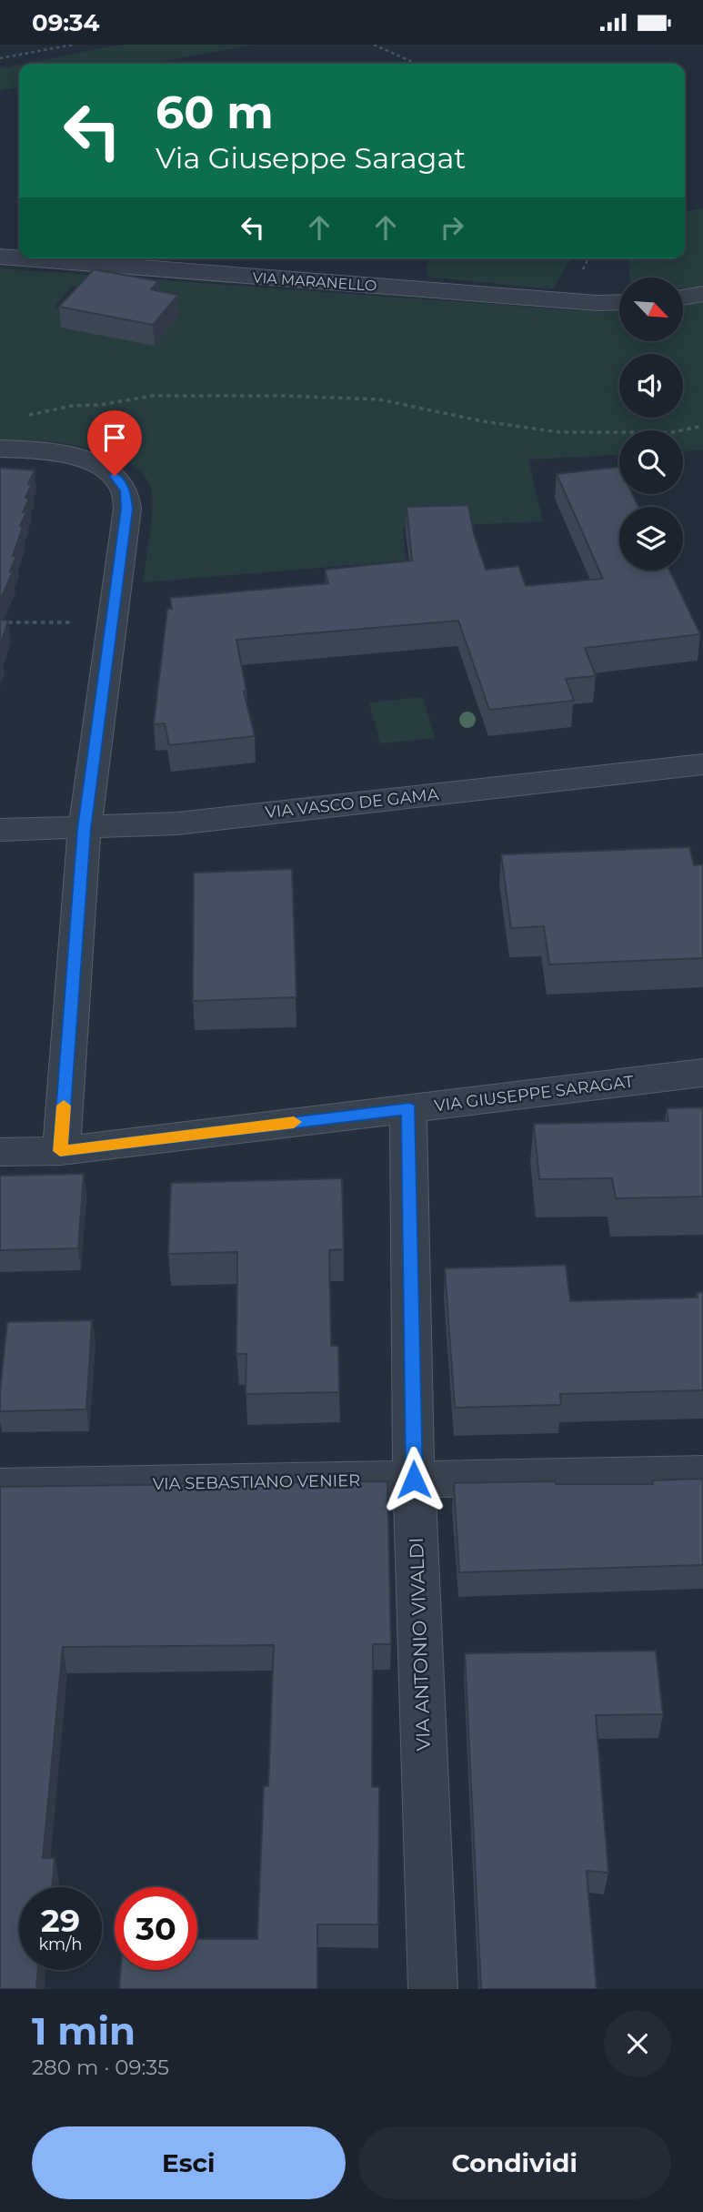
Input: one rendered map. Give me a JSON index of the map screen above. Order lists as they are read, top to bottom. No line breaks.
{"streets":{"street":["VIA MARANELLO","VIA VASCO DE GAMA","VIA GIUSEPPE SARAGAT","VIA SEBASTIANO VENIER","VIA ANTONIO VIVALDI"]},"crossings":[["VIA GIUSEPPE SARAGAT","VIA ANTONIO VIVALDI"],["VIA SEBASTIANO VENIER","VIA ANTONIO VIVALDI"]],"north":"bottom right","page":{"status":"09:34","turn":["60 m","Via Giuseppe Saragat"],"speed":"29 km/h","limit":"30","heading":["1 min","280 m · 09:35"],"buttons":["Esci","Condividi"]}}
